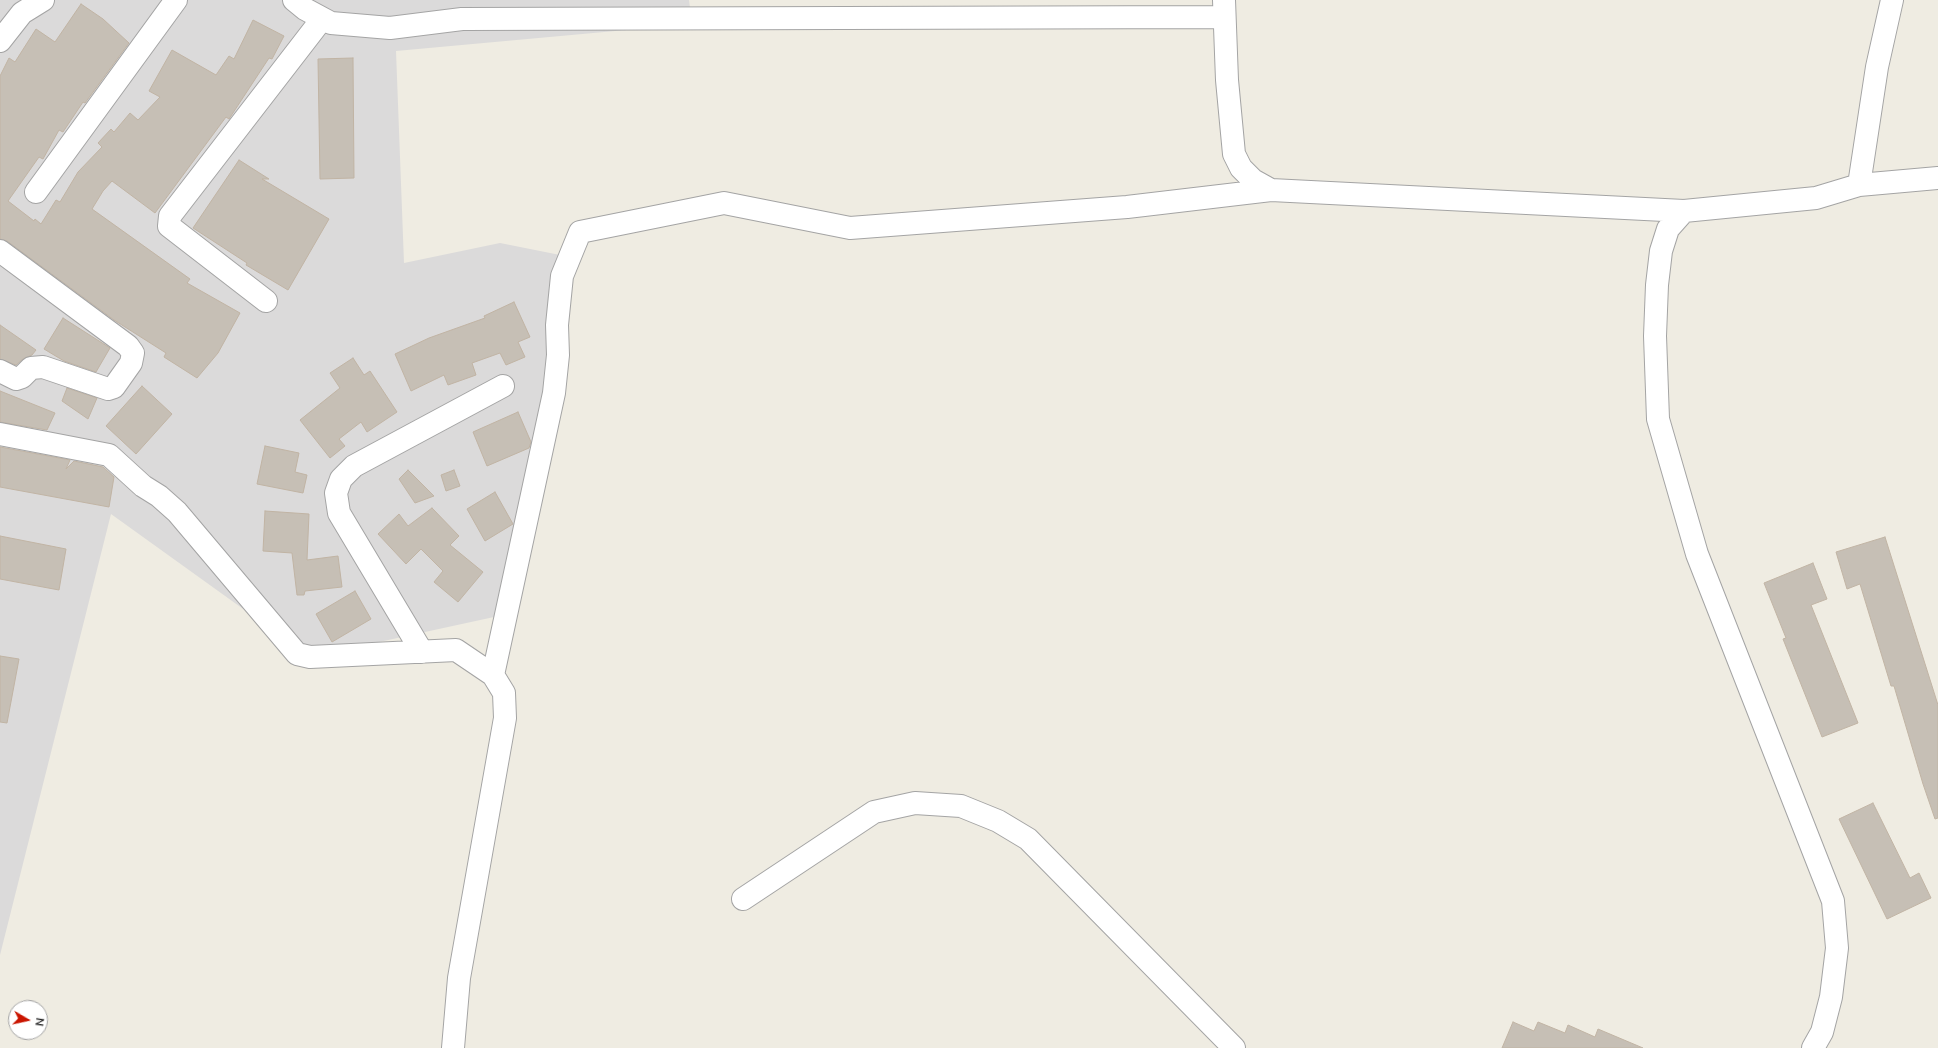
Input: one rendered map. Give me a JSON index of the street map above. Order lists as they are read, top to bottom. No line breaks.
{"north":"right"}
